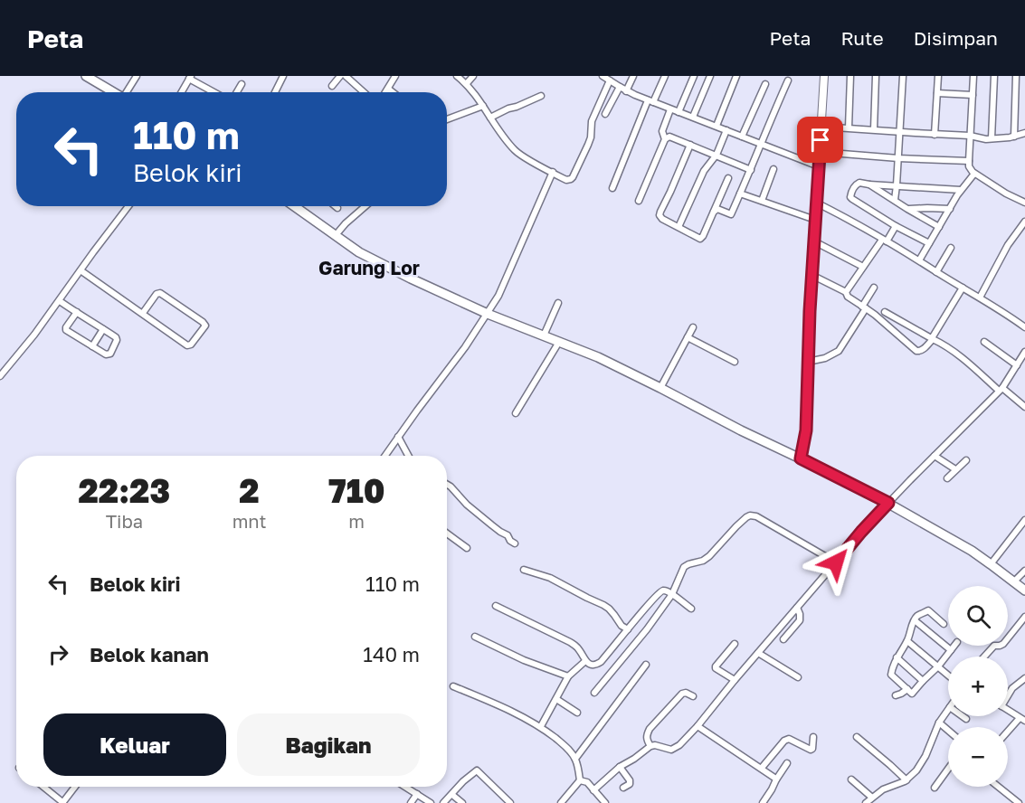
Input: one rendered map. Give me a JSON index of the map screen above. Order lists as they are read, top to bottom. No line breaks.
{"districts":["Garung Lor"],"page":{"header":"Peta","nav":["Peta","Rute","Disimpan"],"turn":["110 m","Belok kiri"],"eta":["22:23","Tiba","2","mnt","710","m"],"list":[{"name":"Belok kiri","value":"110 m"},{"name":"Belok kanan","value":"140 m"}],"map_buttons":["+","−"],"buttons":["Keluar","Bagikan"]}}
